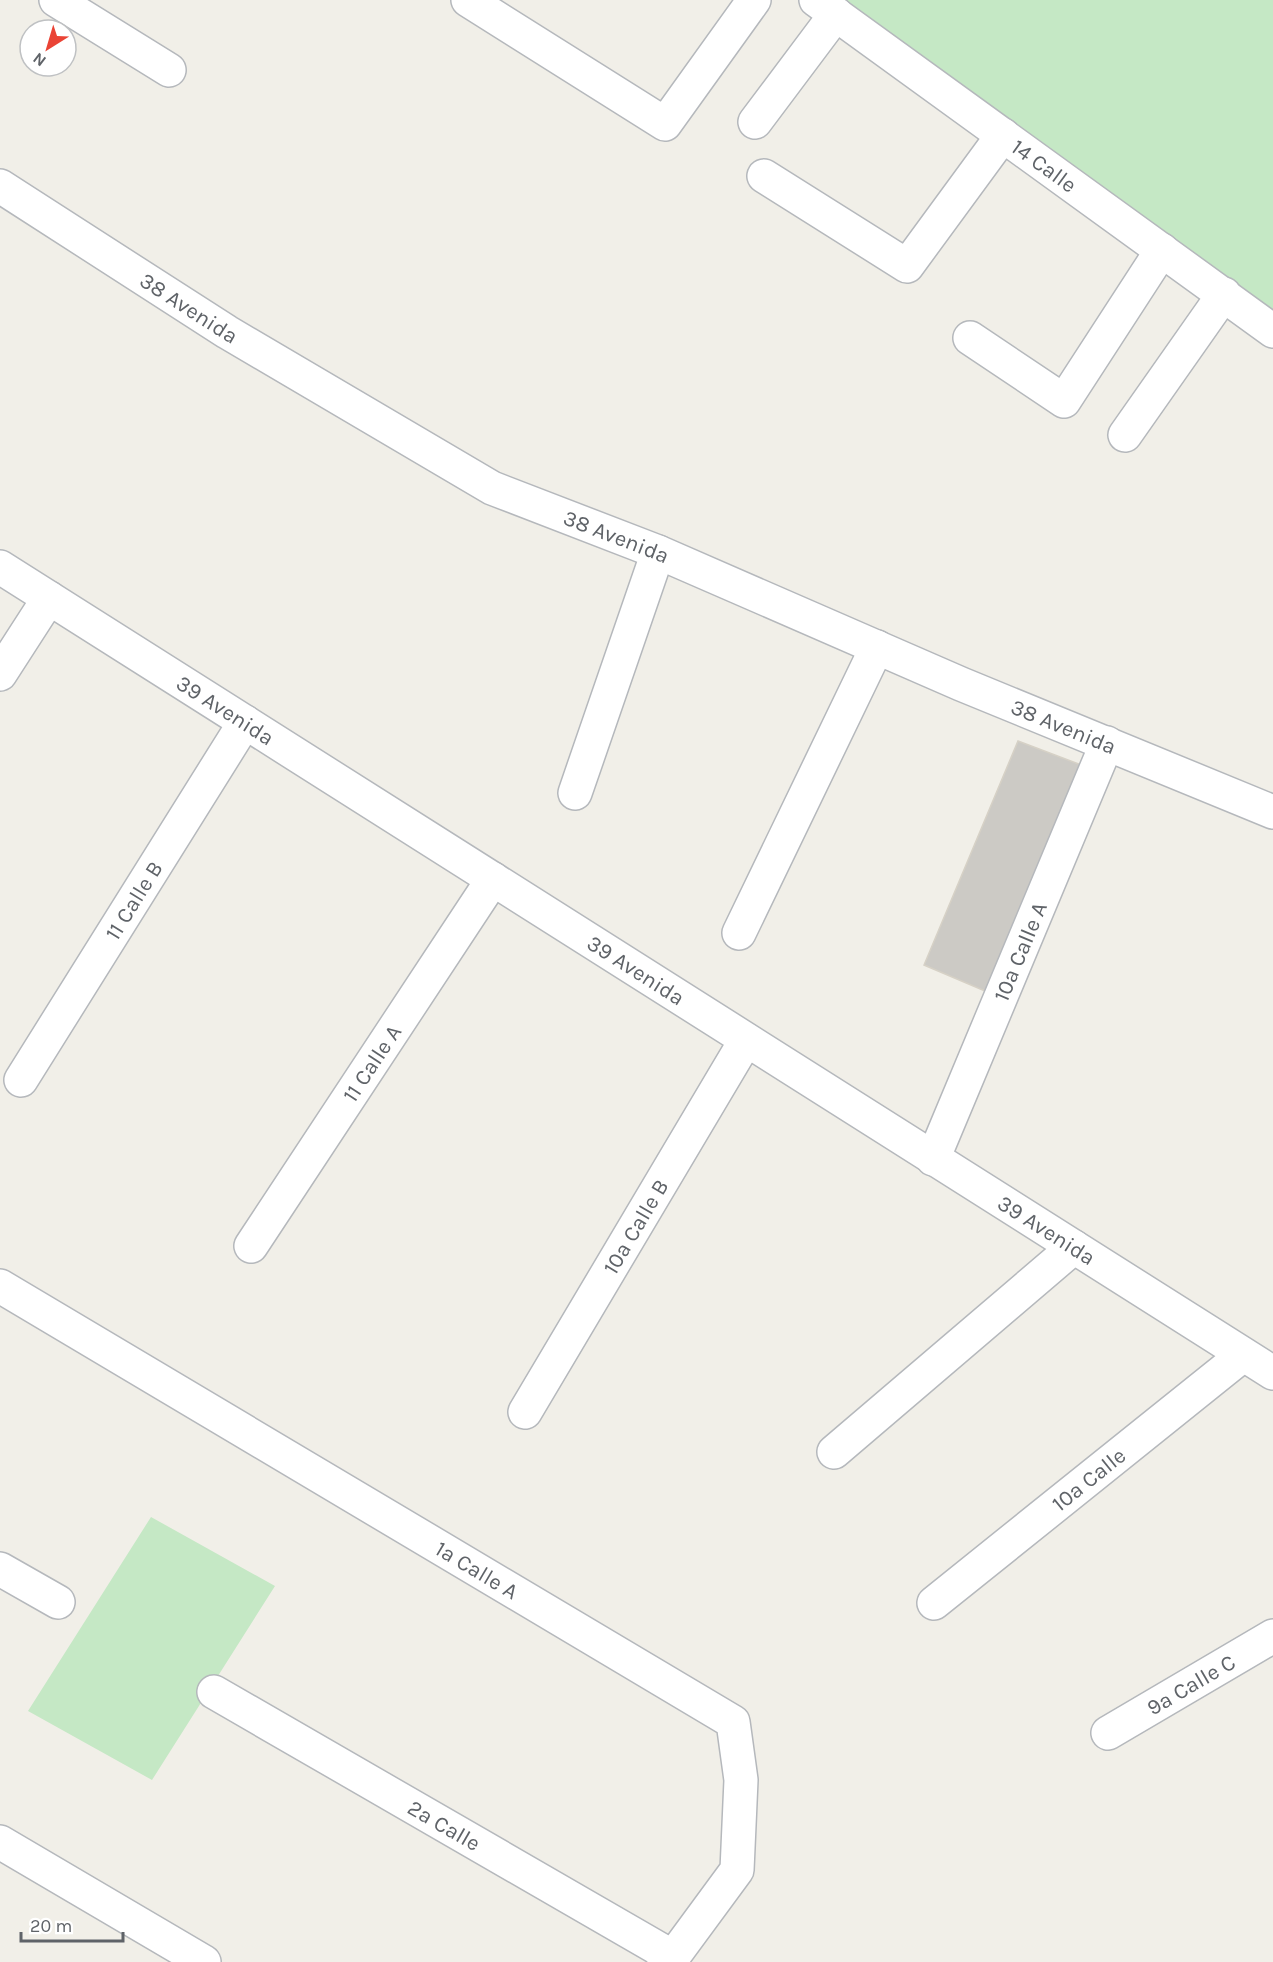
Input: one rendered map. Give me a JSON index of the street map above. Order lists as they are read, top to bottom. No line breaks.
{"streets":{"street":["14 Calle","38 Avenida","39 Avenida","11 Calle B","10a Calle A","11 Calle A","10a Calle B","10a Calle","1a Calle A","9a Calle C","2a Calle"]},"crossings":[["38 Avenida","10a Calle A"],["39 Avenida","11 Calle B"],["39 Avenida","10a Calle A"],["39 Avenida","11 Calle A"],["39 Avenida","10a Calle B"],["39 Avenida","10a Calle"],["1a Calle A","2a Calle"]],"scale_bar":"20 m","north":"bottom left"}
